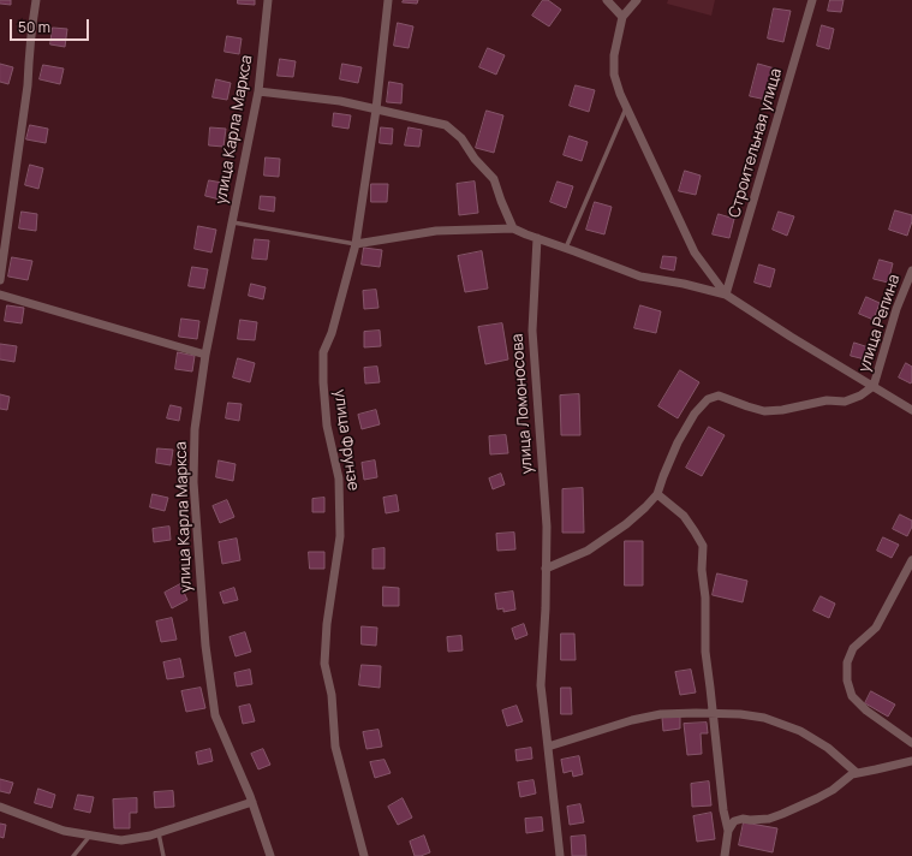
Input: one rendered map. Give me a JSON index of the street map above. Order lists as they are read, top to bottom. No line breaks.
{"streets":{"street":["улица Карла Маркса","Строительная улица","улица Репина","улица Ломоносова","улица Фрунзе"]},"scale_bar":"50 m"}
